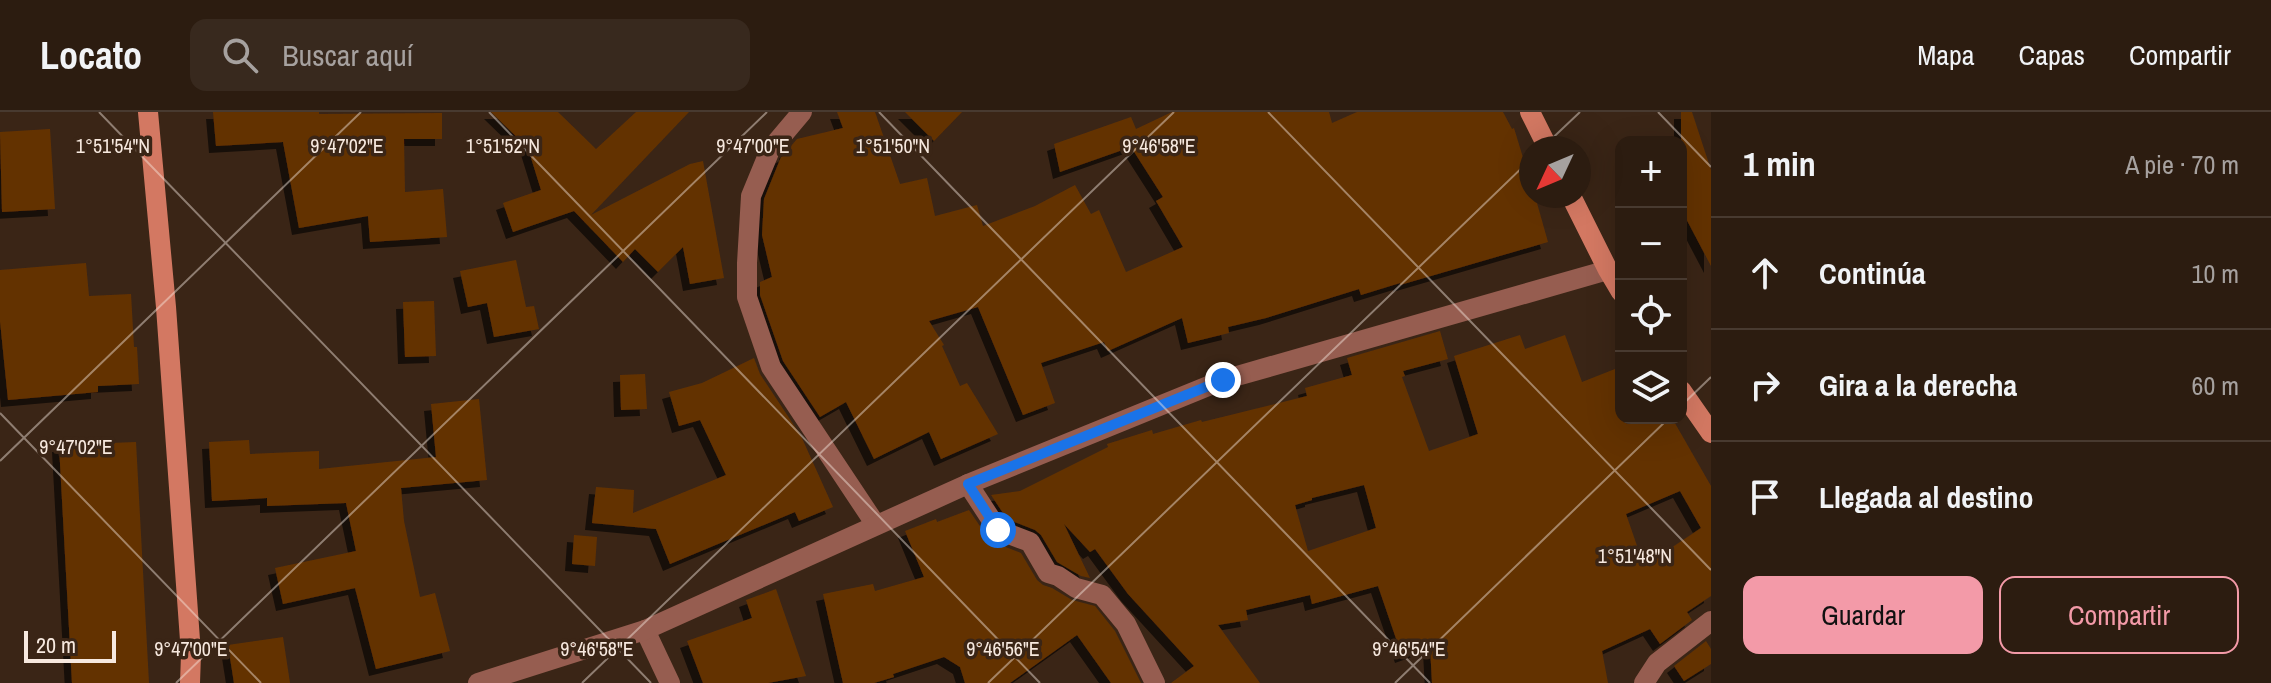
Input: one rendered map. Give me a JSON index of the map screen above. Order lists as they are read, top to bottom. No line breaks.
{"scale_bar":"20 m","north":"bottom left","page":{"header":"Locato","search":"Buscar aquí","nav":["Mapa","Capas","Compartir"],"heading":["1 min","A pie · 70 m"],"map_buttons":["+","−"],"list":[["Continúa","10 m"],["Gira a la derecha","60 m"],"Llegada al destino"],"buttons":["Guardar","Compartir"],"scale":"20 m"},"coordinates":["9°47'02\"E","9°47'00\"E","9°46'58\"E","1°51'54\"N","1°51'52\"N","1°51'50\"N","1°51'48\"N","9°46'56\"E","9°46'54\"E"]}
